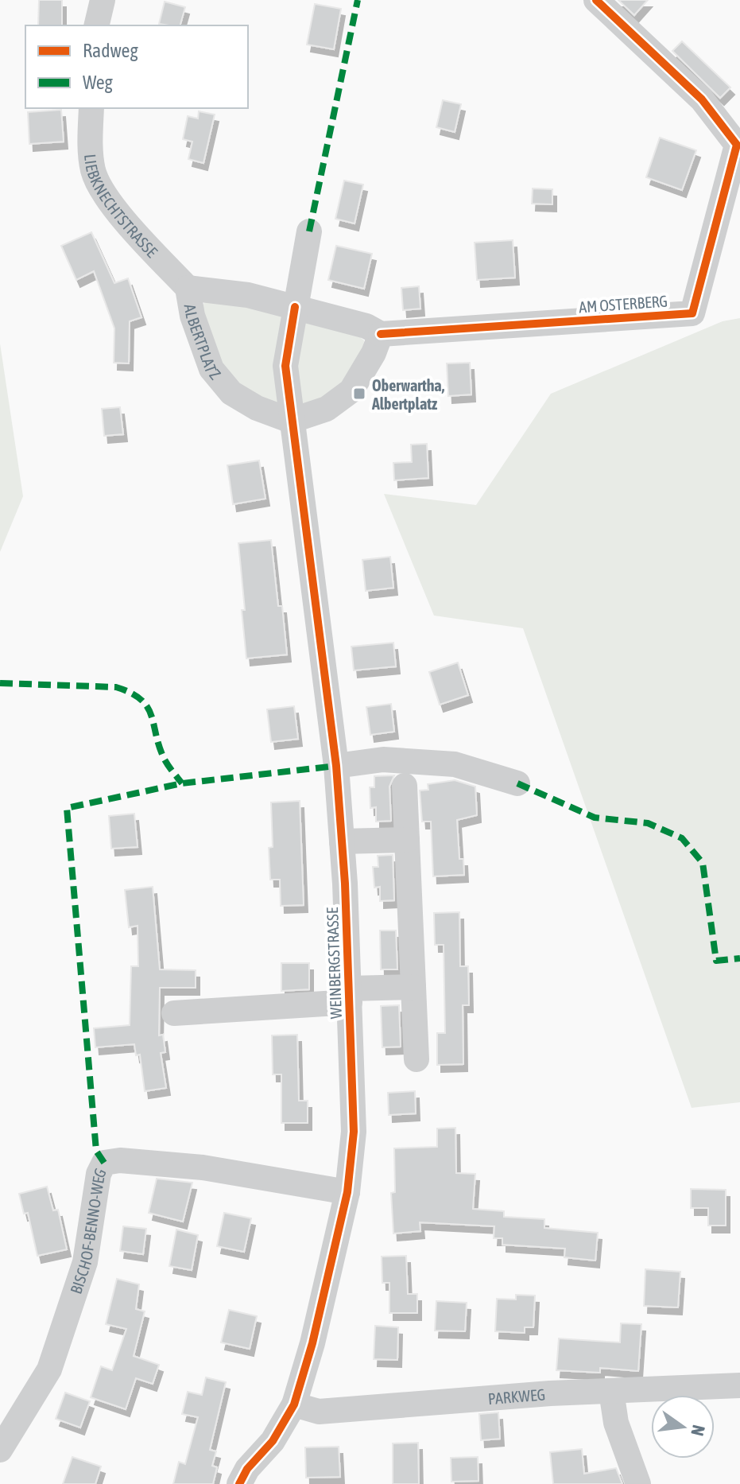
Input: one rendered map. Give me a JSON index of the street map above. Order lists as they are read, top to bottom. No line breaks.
{"streets":{"street":["LIEBKNECHTSTRASSE","AM OSTERBERG","ALBERTPLATZ","WEINBERGSTRASSE","BISCHOF-BENNO-WEG","PARKWEG"]},"crossings":[["LIEBKNECHTSTRASSE","ALBERTPLATZ"],["AM OSTERBERG","ALBERTPLATZ"],["ALBERTPLATZ","WEINBERGSTRASSE"],["WEINBERGSTRASSE","BISCHOF-BENNO-WEG"],["WEINBERGSTRASSE","PARKWEG"]],"places":{"transit":["Oberwartha, Albertplatz"]},"legend":["Radweg","Weg"],"north":"right"}
